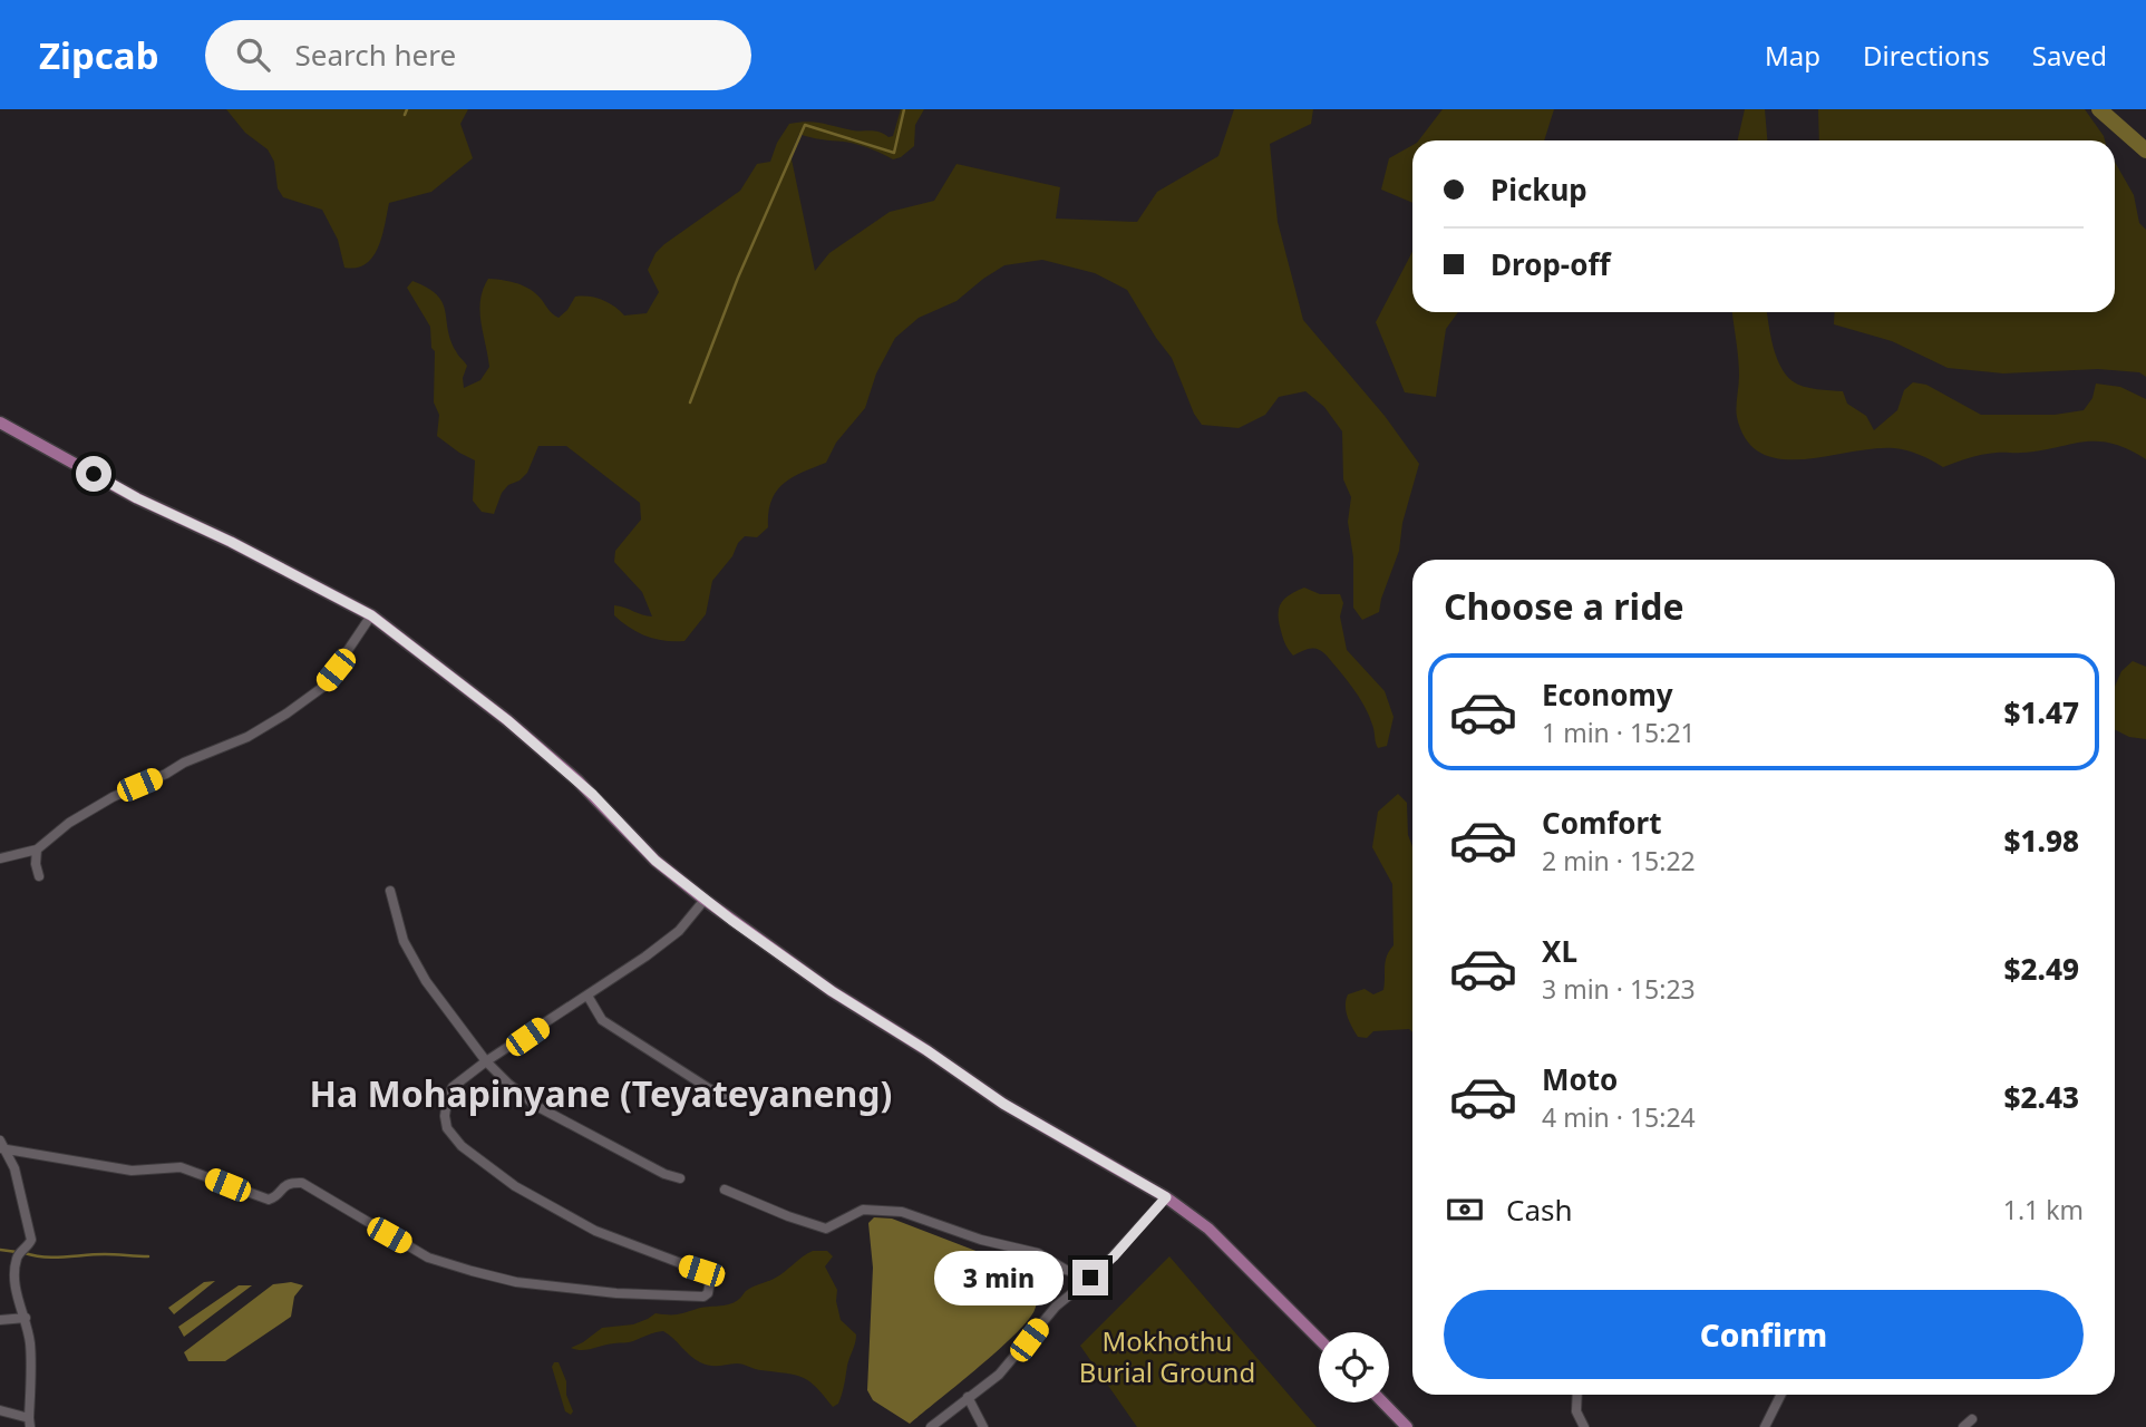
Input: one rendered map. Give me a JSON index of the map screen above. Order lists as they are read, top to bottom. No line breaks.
{"districts":["Ha Mohapinyane (Teyateyaneng)"],"parks":["Mokhothu Burial Ground"],"page":{"header":"Zipcab","search":"Search here","nav":["Map","Directions","Saved"],"banner":["Pickup","Drop-off"],"heading":"Choose a ride","list":[{"name":"Economy","note":"1 min · 15:21","value":"$1.47"},{"name":"Comfort","note":"2 min · 15:22","value":"$1.98"},{"name":"XL","note":"3 min · 15:23","value":"$2.49"},{"name":"Moto","note":"4 min · 15:24","value":"$2.43"}],"pay":["Cash","1.1 km"],"bubble":"3 min","buttons":"Confirm"}}
